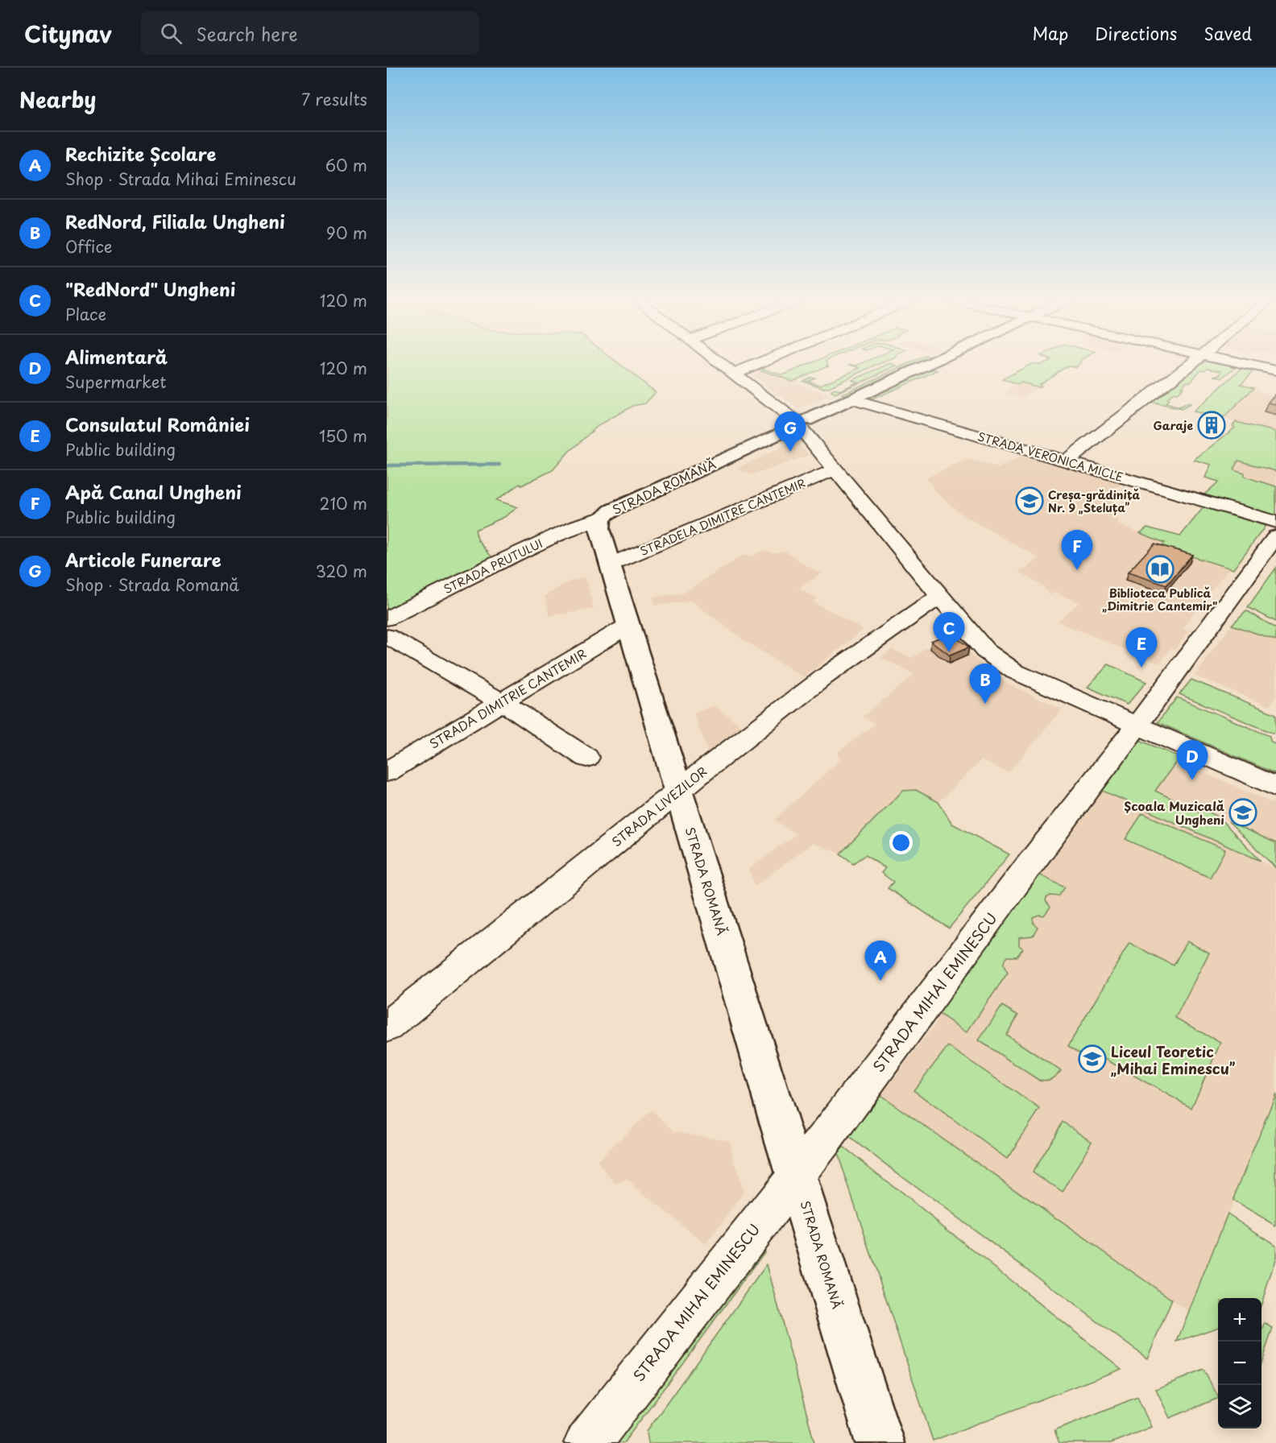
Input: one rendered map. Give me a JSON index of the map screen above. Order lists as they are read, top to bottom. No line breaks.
{"streets":{"main road":["STRADA ROMANĂ"],"street":["STRADA VERONICA MICLE","STRADELA DIMITRE CANTEMIR","STRADA PRUTULUI","STRADA DIMITRIE CANTEMIR","STRADA LIVEZILOR","STRADA MIHAI EMINESCU"]},"crossings":[["STRADA VERONICA MICLE","STRADA ROMANĂ"],["STRADA ROMANĂ","STRADELA DIMITRE CANTEMIR"],["STRADA ROMANĂ","STRADA PRUTULUI"],["STRADA ROMANĂ","STRADA DIMITRIE CANTEMIR"],["STRADA ROMANĂ","STRADA LIVEZILOR"],["STRADA ROMANĂ","STRADA MIHAI EMINESCU"]],"places":{"building":["Garaje"],"school or university":["Creșa-grădiniță Nr. 9 „Steluța”","Școala Muzicală Ungheni","Liceul Teoretic „Mihai Eminescu”"],"library":["Biblioteca Publică „Dimitrie Cantemir\""]},"page":{"header":"Citynav","search":"Search here","nav":["Map","Directions","Saved"],"heading":["Nearby","7 results"],"list":[{"mark":"A","name":"Rechizite Școlare","note":"Shop · Strada Mihai Eminescu","value":"60 m"},{"mark":"B","name":"RedNord, Filiala Ungheni","note":"Office","value":"90 m"},{"mark":"C","name":"\"RedNord\" Ungheni","note":"Place","value":"120 m"},{"mark":"D","name":"Alimentară","note":"Supermarket","value":"120 m"},{"mark":"E","name":"Consulatul României","note":"Public building","value":"150 m"},{"mark":"F","name":"Apă Canal Ungheni","note":"Public building","value":"210 m"},{"mark":"G","name":"Articole Funerare","note":"Shop · Strada Romană","value":"320 m"}],"pins":["G","F","C","E","B","D","A"],"map_buttons":["+","−"]}}
